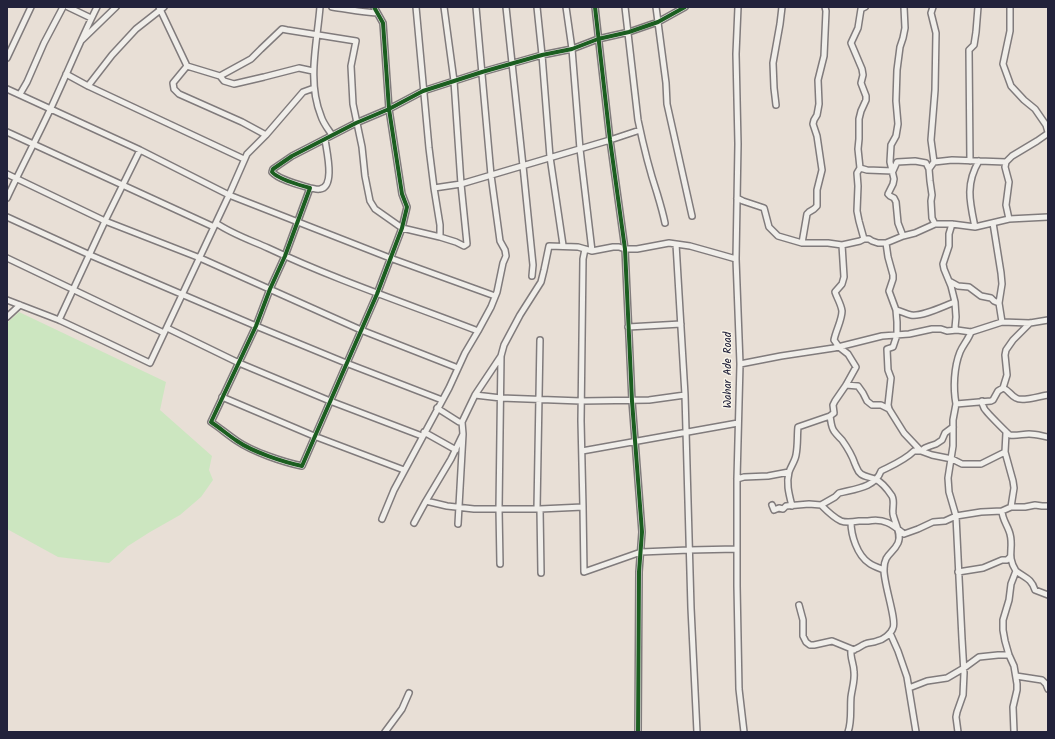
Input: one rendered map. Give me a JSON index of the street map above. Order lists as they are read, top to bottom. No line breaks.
{"streets":{"street":["Wahar Ade Road"]}}
